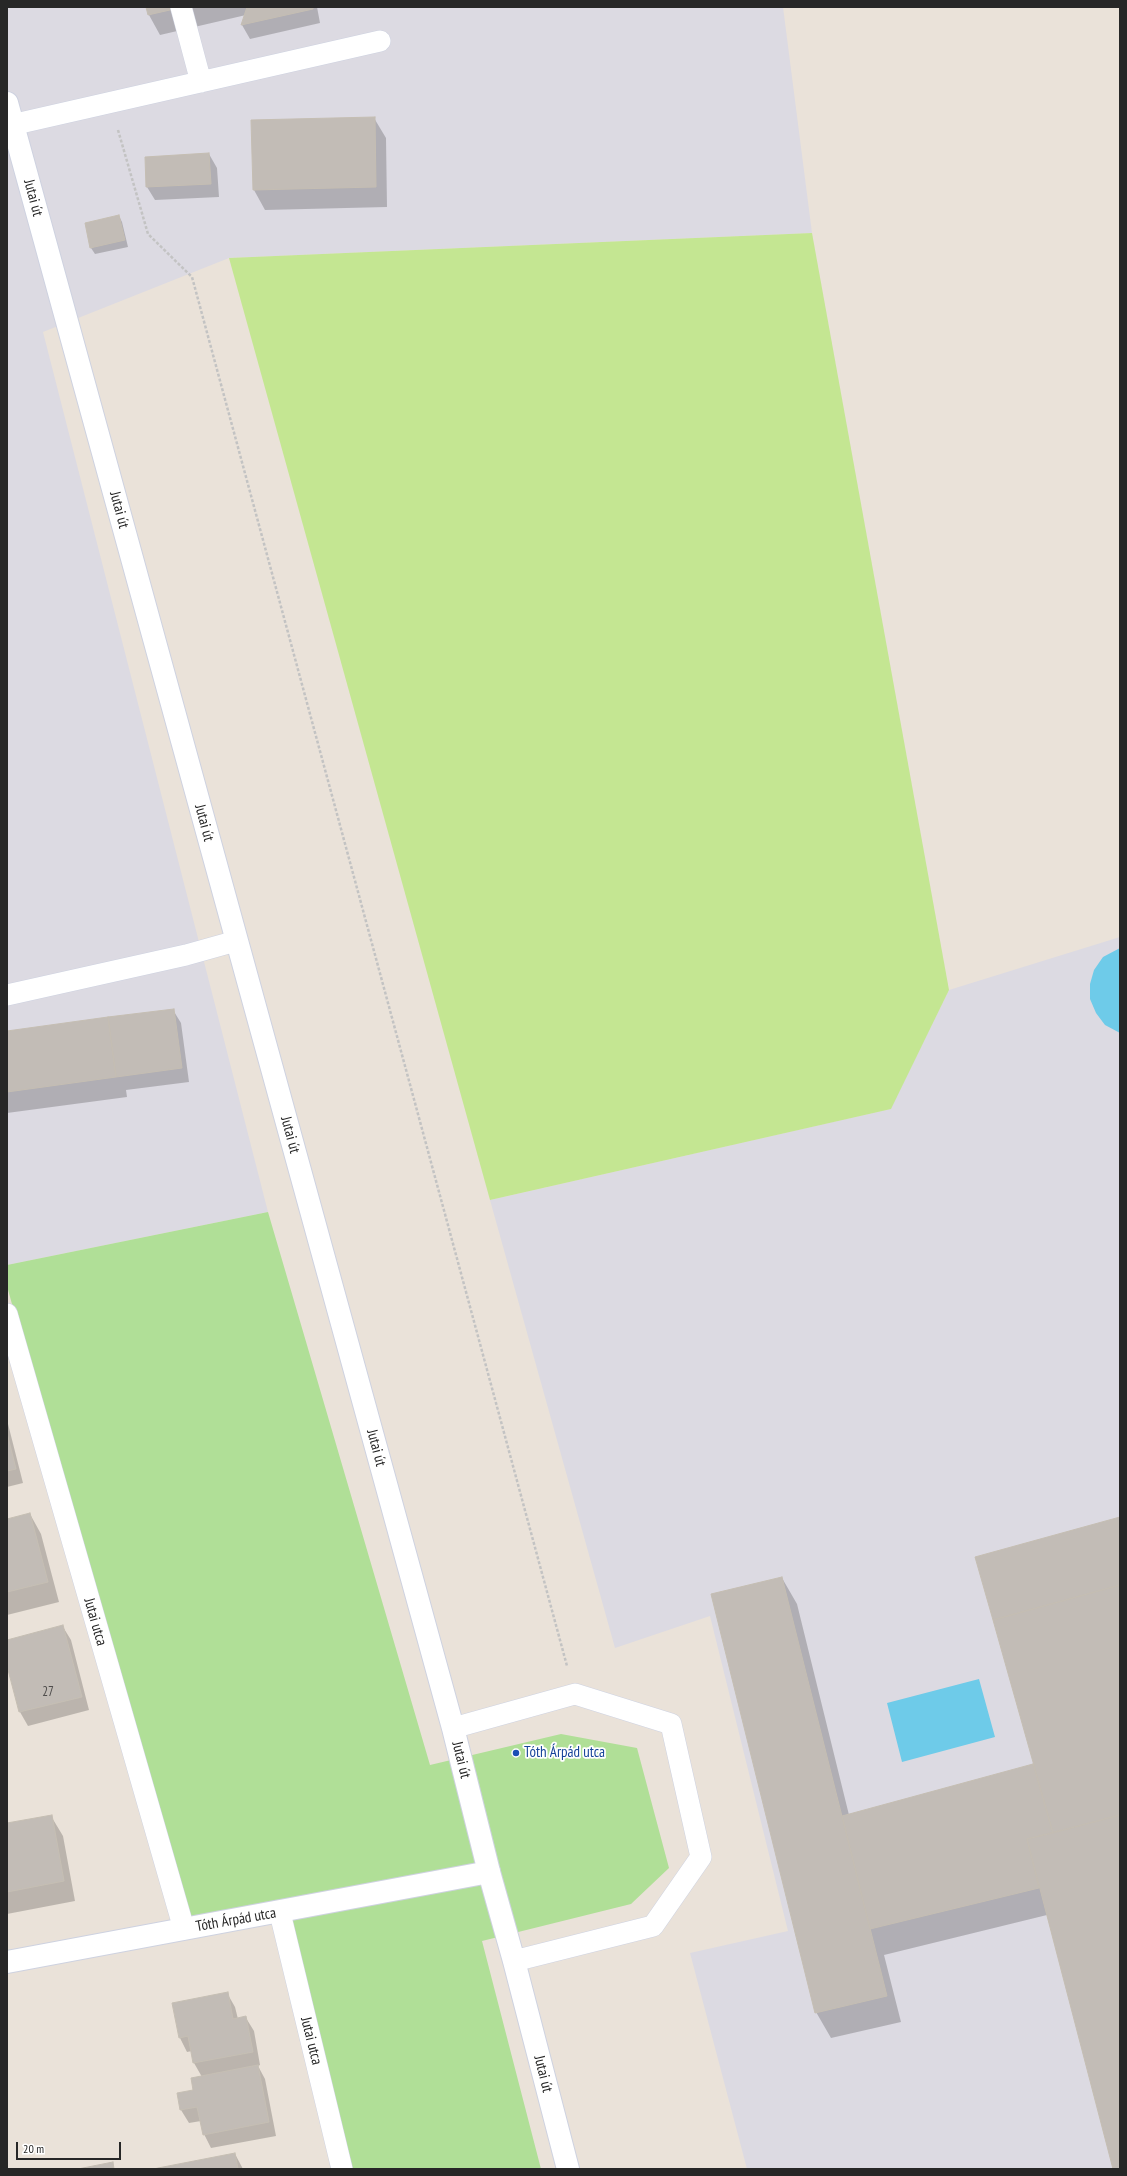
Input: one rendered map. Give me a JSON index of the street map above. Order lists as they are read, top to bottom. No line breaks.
{"streets":{"main road":["Jutai út","Tóth Árpád utca"],"lane":["Jutai utca"]},"crossings":[["Jutai út","Tóth Árpád utca"],["Jutai utca","Tóth Árpád utca"]],"places":["Tóth Árpád utca"],"house_numbers":["27"],"scale_bar":"20 m"}
